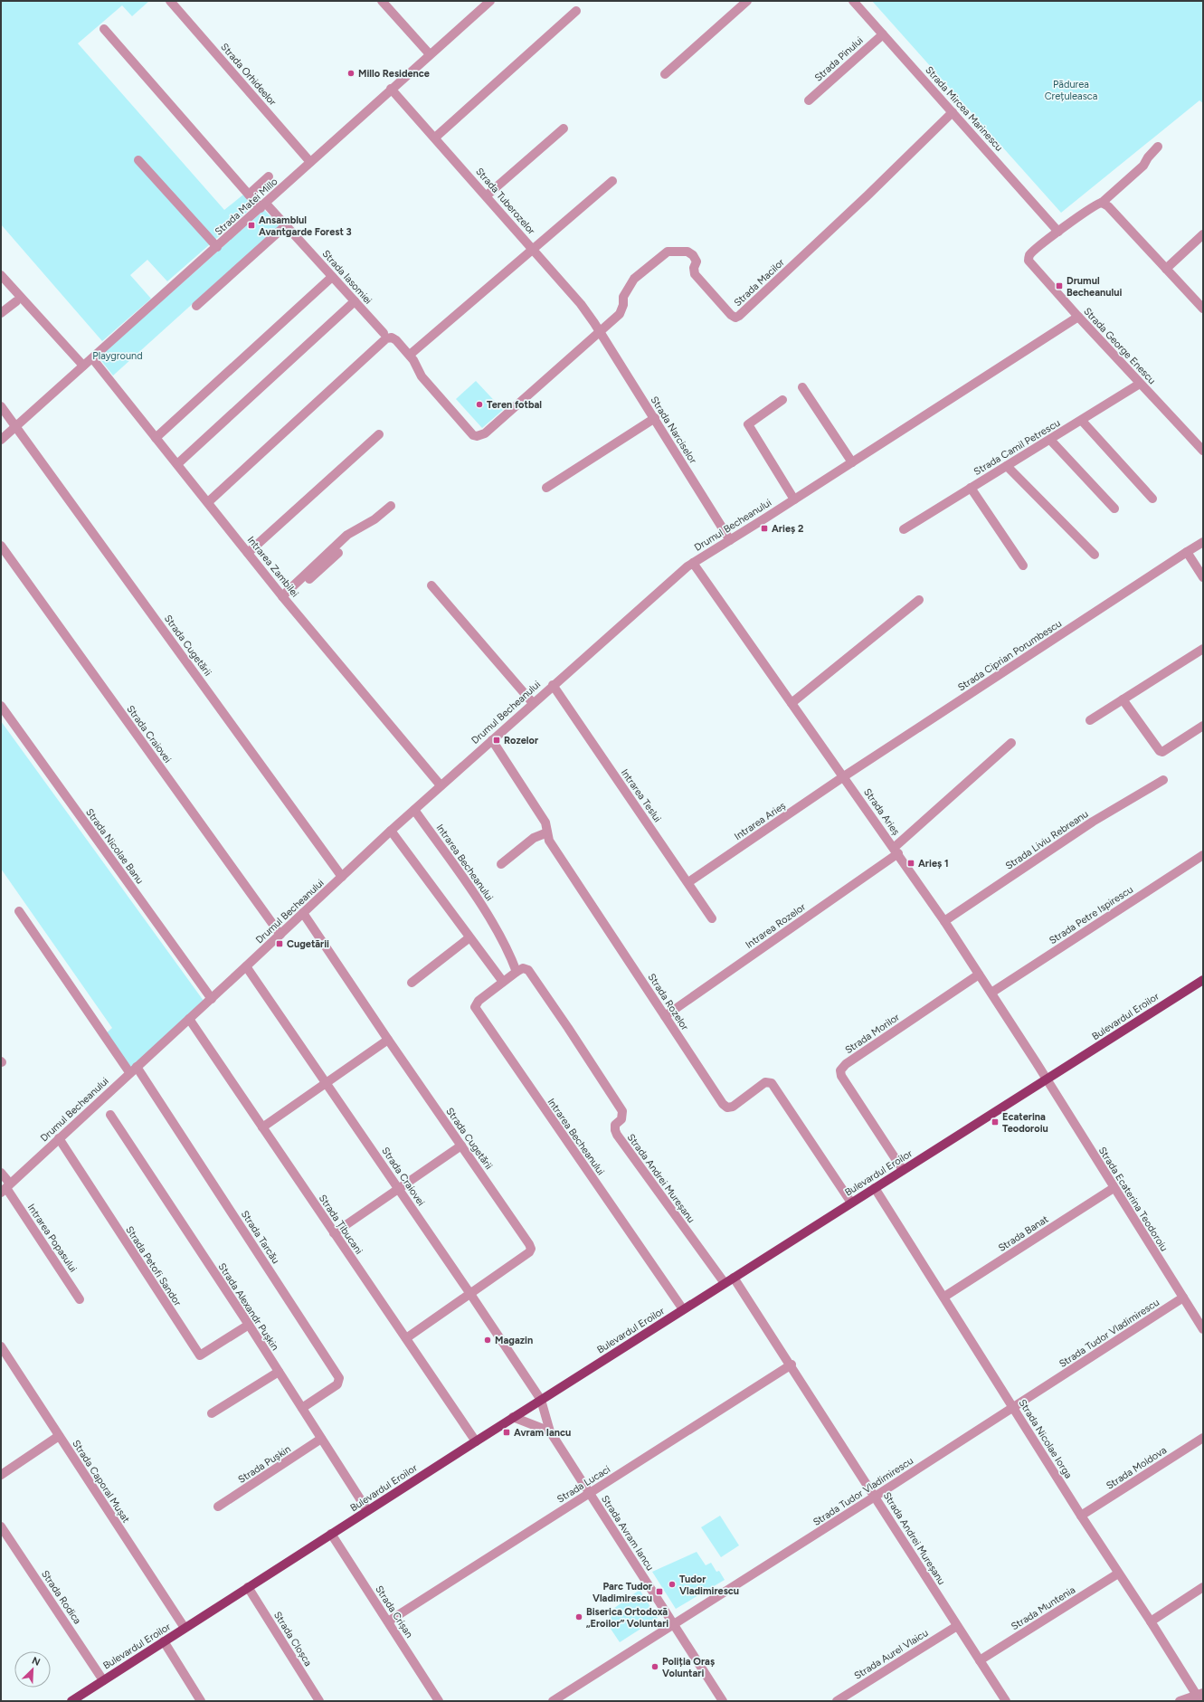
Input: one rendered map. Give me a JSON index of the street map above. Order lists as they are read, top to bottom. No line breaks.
{"streets":{"main road":["Bulevardul Eroilor"],"street":["Strada Pinului","Strada Orhideelor","Strada Mircea Marinescu","Strada Tuberozelor","Strada Matei Millo","Strada Iasomiei","Strada Macilor","Strada George Enescu","Strada Narciselor","Strada Camil Petrescu","Drumul Becheanului","Intrarea Zambilei","Strada Cugetării","Strada Ciprian Porumbescu","Strada Craiovei","Intrarea Teslui","Strada Arieș","Intrarea Arieș","Strada Liviu Rebreanu","Strada Nicolae Banu","Intrarea Becheanului","Strada Petre Ispirescu","Intrarea Rozelor","Strada Rozelor","Strada Morilor","Strada Andrei Mureșanu","Strada Ecaterina Teodoroiu","Strada Țibucani","Strada Banat","Strada Tarcău","Intrarea Popasului","Strada Petofi Sandor","Strada Alexandr Pușkin","Strada Tudor Vladimirescu","Strada Nicolae Iorga","Strada Pușkin","Strada Moldova","Strada Caporal Mușat","Strada Lucaci","Strada Avram Iancu","Strada Rodica","Strada Muntenia","Strada Crișan","Strada Cloșca","Strada Aurel Vlaicu"]},"crossings":[["Strada Pinului","Strada Mircea Marinescu"],["Strada Orhideelor","Strada Matei Millo"],["Strada Mircea Marinescu","Strada Macilor"],["Strada Mircea Marinescu","Strada George Enescu"],["Strada Tuberozelor","Strada Matei Millo"],["Strada Tuberozelor","Strada Iasomiei"],["Strada Tuberozelor","Strada Macilor"],["Strada Tuberozelor","Strada Narciselor"],["Strada Matei Millo","Strada Iasomiei"],["Strada Matei Millo","Intrarea Zambilei"],["Strada Matei Millo","Strada Cugetării"],["Strada Iasomiei","Strada Macilor"],["Strada Iasomiei","Strada Narciselor"],["Strada Macilor","Strada Narciselor"],["Strada George Enescu","Strada Camil Petrescu"],["Strada George Enescu","Drumul Becheanului"],["Strada Narciselor","Drumul Becheanului"],["Drumul Becheanului","Intrarea Zambilei"],["Drumul Becheanului","Strada Cugetării"],["Drumul Becheanului","Strada Craiovei"],["Drumul Becheanului","Intrarea Teslui"],["Drumul Becheanului","Strada Arieș"],["Drumul Becheanului","Strada Nicolae Banu"],["Drumul Becheanului","Intrarea Becheanului"],["Drumul Becheanului","Strada Rozelor"],["Drumul Becheanului","Strada Țibucani"],["Drumul Becheanului","Strada Tarcău"],["Drumul Becheanului","Intrarea Popasului"],["Drumul Becheanului","Strada Petofi Sandor"],["Strada Cugetării","Strada Craiovei"],["Strada Cugetării","Strada Țibucani"],["Strada Ciprian Porumbescu","Strada Arieș"],["Strada Ciprian Porumbescu","Intrarea Arieș"],["Strada Craiovei","Bulevardul Eroilor"],["Strada Craiovei","Strada Avram Iancu"],["Intrarea Teslui","Intrarea Arieș"],["Strada Arieș","Intrarea Arieș"],["Strada Arieș","Strada Liviu Rebreanu"],["Strada Arieș","Strada Petre Ispirescu"],["Strada Arieș","Intrarea Rozelor"],["Strada Arieș","Bulevardul Eroilor"],["Strada Arieș","Strada Morilor"],["Strada Arieș","Strada Ecaterina Teodoroiu"],["Intrarea Becheanului","Bulevardul Eroilor"],["Intrarea Becheanului","Strada Andrei Mureșanu"],["Intrarea Rozelor","Strada Rozelor"],["Strada Rozelor","Bulevardul Eroilor"],["Bulevardul Eroilor","Strada Morilor"],["Bulevardul Eroilor","Strada Andrei Mureșanu"],["Bulevardul Eroilor","Strada Ecaterina Teodoroiu"],["Bulevardul Eroilor","Strada Țibucani"],["Bulevardul Eroilor","Strada Alexandr Pușkin"],["Bulevardul Eroilor","Strada Nicolae Iorga"],["Bulevardul Eroilor","Strada Caporal Mușat"],["Bulevardul Eroilor","Strada Avram Iancu"],["Bulevardul Eroilor","Strada Rodica"],["Bulevardul Eroilor","Strada Crișan"],["Bulevardul Eroilor","Strada Cloșca"],["Strada Andrei Mureșanu","Strada Tudor Vladimirescu"],["Strada Andrei Mureșanu","Strada Lucaci"],["Strada Andrei Mureșanu","Strada Muntenia"],["Strada Andrei Mureșanu","Strada Aurel Vlaicu"],["Strada Ecaterina Teodoroiu","Strada Banat"],["Strada Ecaterina Teodoroiu","Strada Tudor Vladimirescu"],["Strada Banat","Strada Nicolae Iorga"],["Strada Tarcău","Strada Alexandr Pușkin"],["Strada Petofi Sandor","Strada Alexandr Pușkin"],["Strada Alexandr Pușkin","Strada Pușkin"],["Strada Tudor Vladimirescu","Strada Nicolae Iorga"],["Strada Tudor Vladimirescu","Strada Avram Iancu"],["Strada Nicolae Iorga","Strada Moldova"],["Strada Nicolae Iorga","Strada Muntenia"],["Strada Lucaci","Strada Avram Iancu"],["Strada Lucaci","Strada Crișan"]],"parks":["Pădurea Crețuleasca","Playground"],"places":{"other":["Millo Residence","Teren fotbal","Magazin","Tudor Vladimirescu","Biserica Ortodoxă „Eroilor” Voluntari","Poliția Oraș Voluntari"],"transit":["Ansamblul Avantgarde Forest 3","Drumul Becheanului","Arieș 2","Rozelor","Arieș 1","Cugetării","Ecaterina Teodoroiu","Avram Iancu","Parc Tudor Vladimirescu"]},"north":"top right"}
